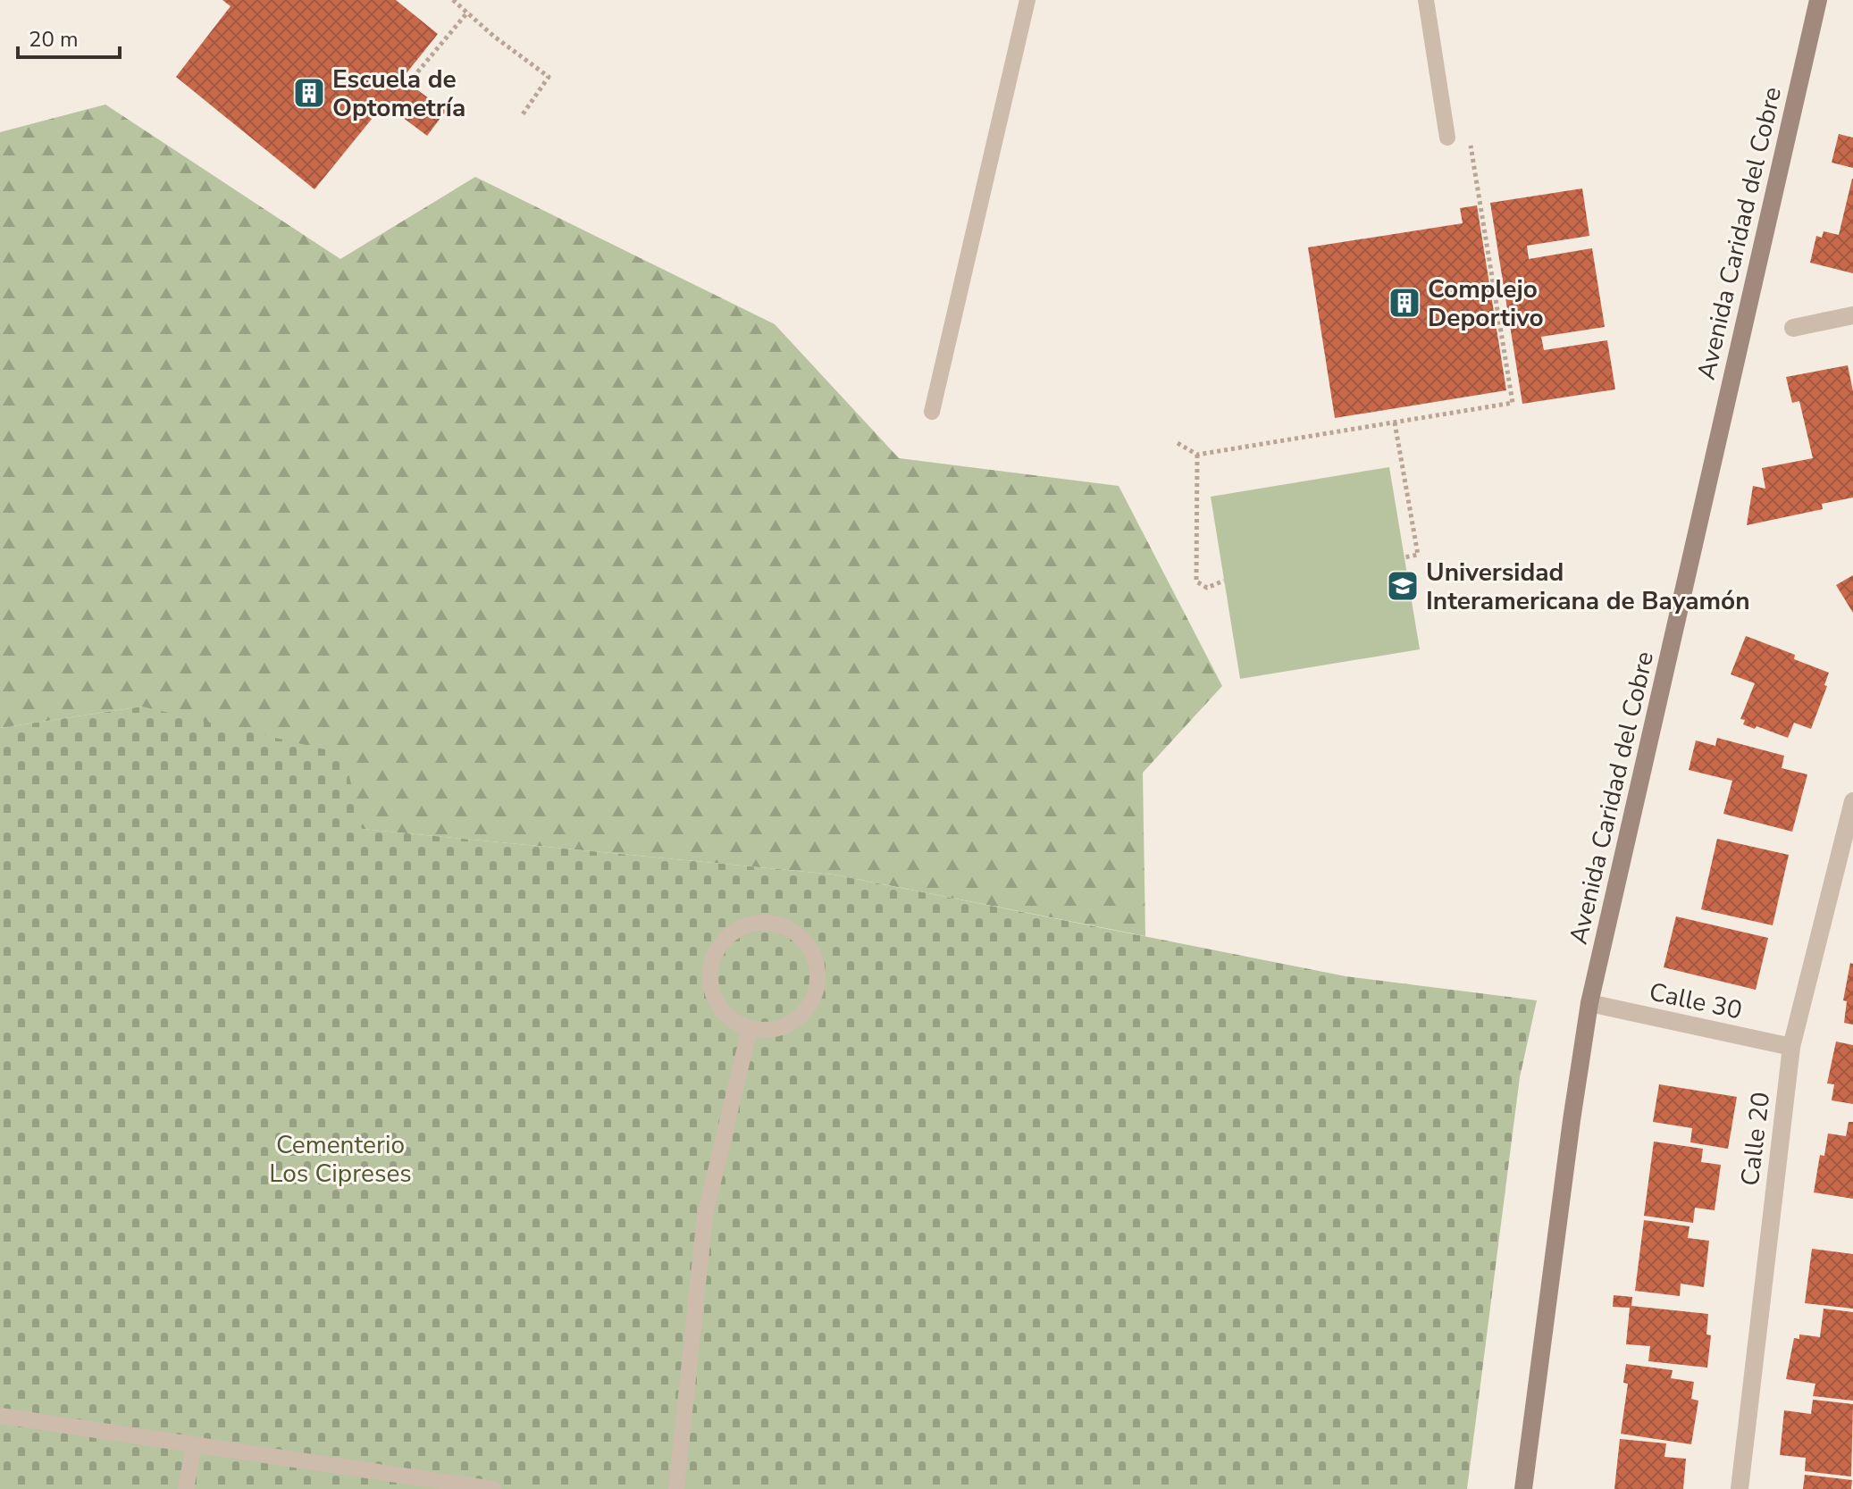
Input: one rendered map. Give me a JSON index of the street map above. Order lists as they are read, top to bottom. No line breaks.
{"streets":{"street":["Avenida Caridad del Cobre","Calle 30","Calle 20"]},"crossings":[["Avenida Caridad del Cobre","Calle 30"],["Calle 30","Calle 20"]],"parks":["Cementerio Los Cipreses"],"places":{"building":["Escuela de Optometría","Complejo Deportivo"],"school or university":["Universidad Interamericana de Bayamón"]},"scale_bar":"20 m"}
